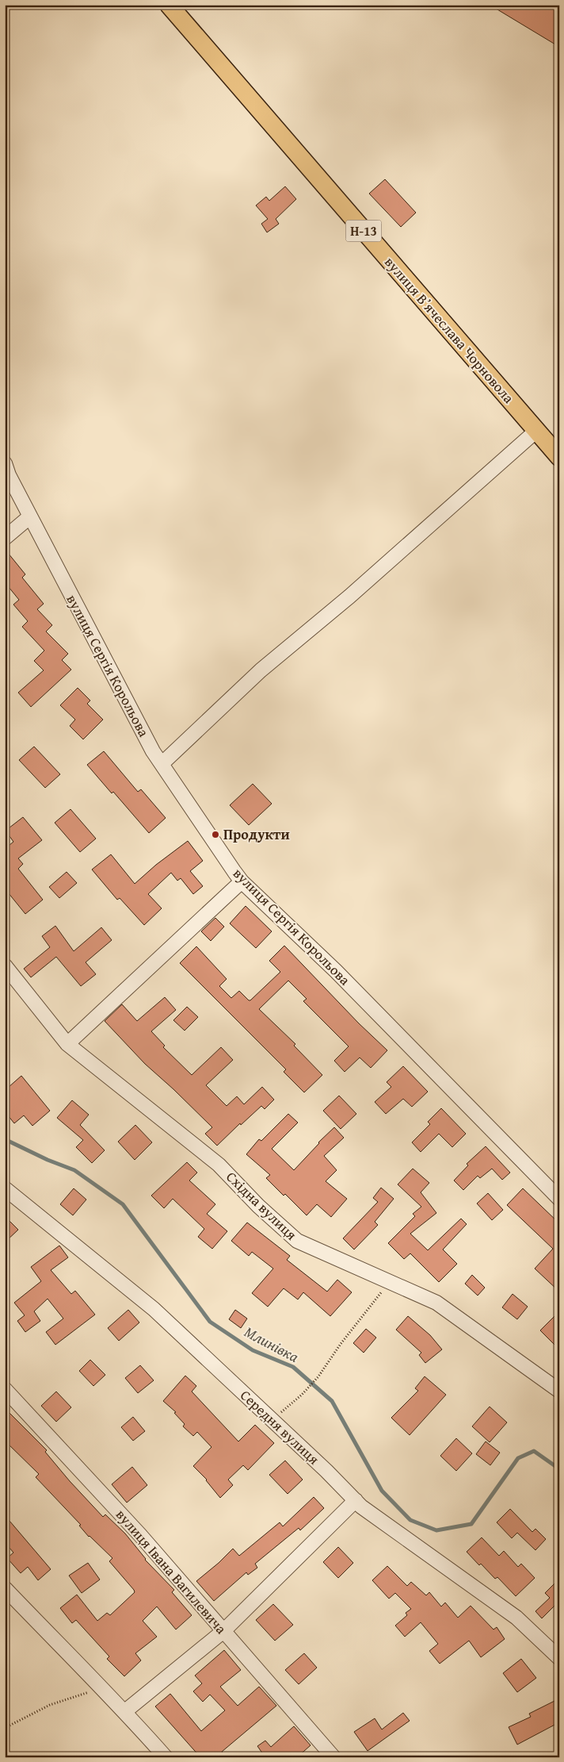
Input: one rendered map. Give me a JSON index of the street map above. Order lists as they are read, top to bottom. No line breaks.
{"streets":{"main road":["Н-13","вулиця Вʼячеслава Чорновола"],"street":["вулиця Сергія Корольова","Східна вулиця","Середня вулиця","вулиця Івана Вагилевича"]},"water":["Млинівка"],"places":["Продукти"]}
